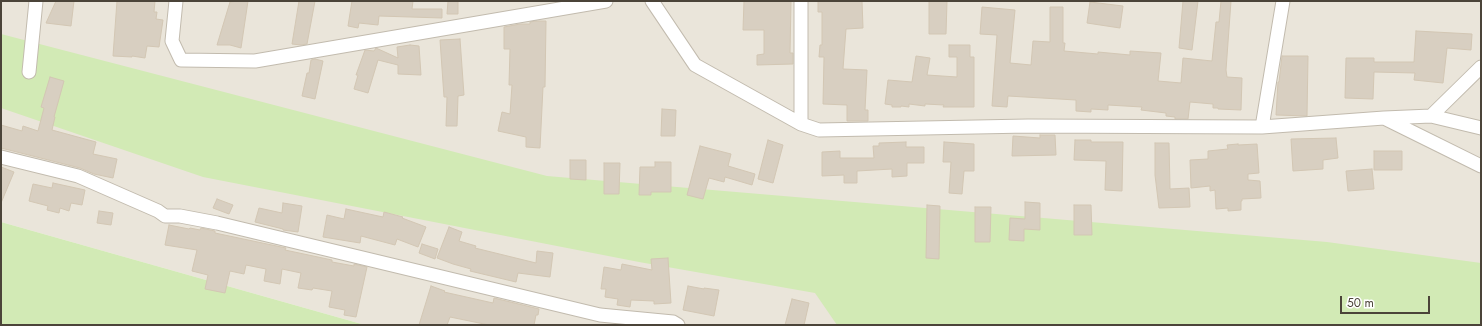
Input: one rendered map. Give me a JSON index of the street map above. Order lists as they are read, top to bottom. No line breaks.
{"scale_bar":"50 m"}
